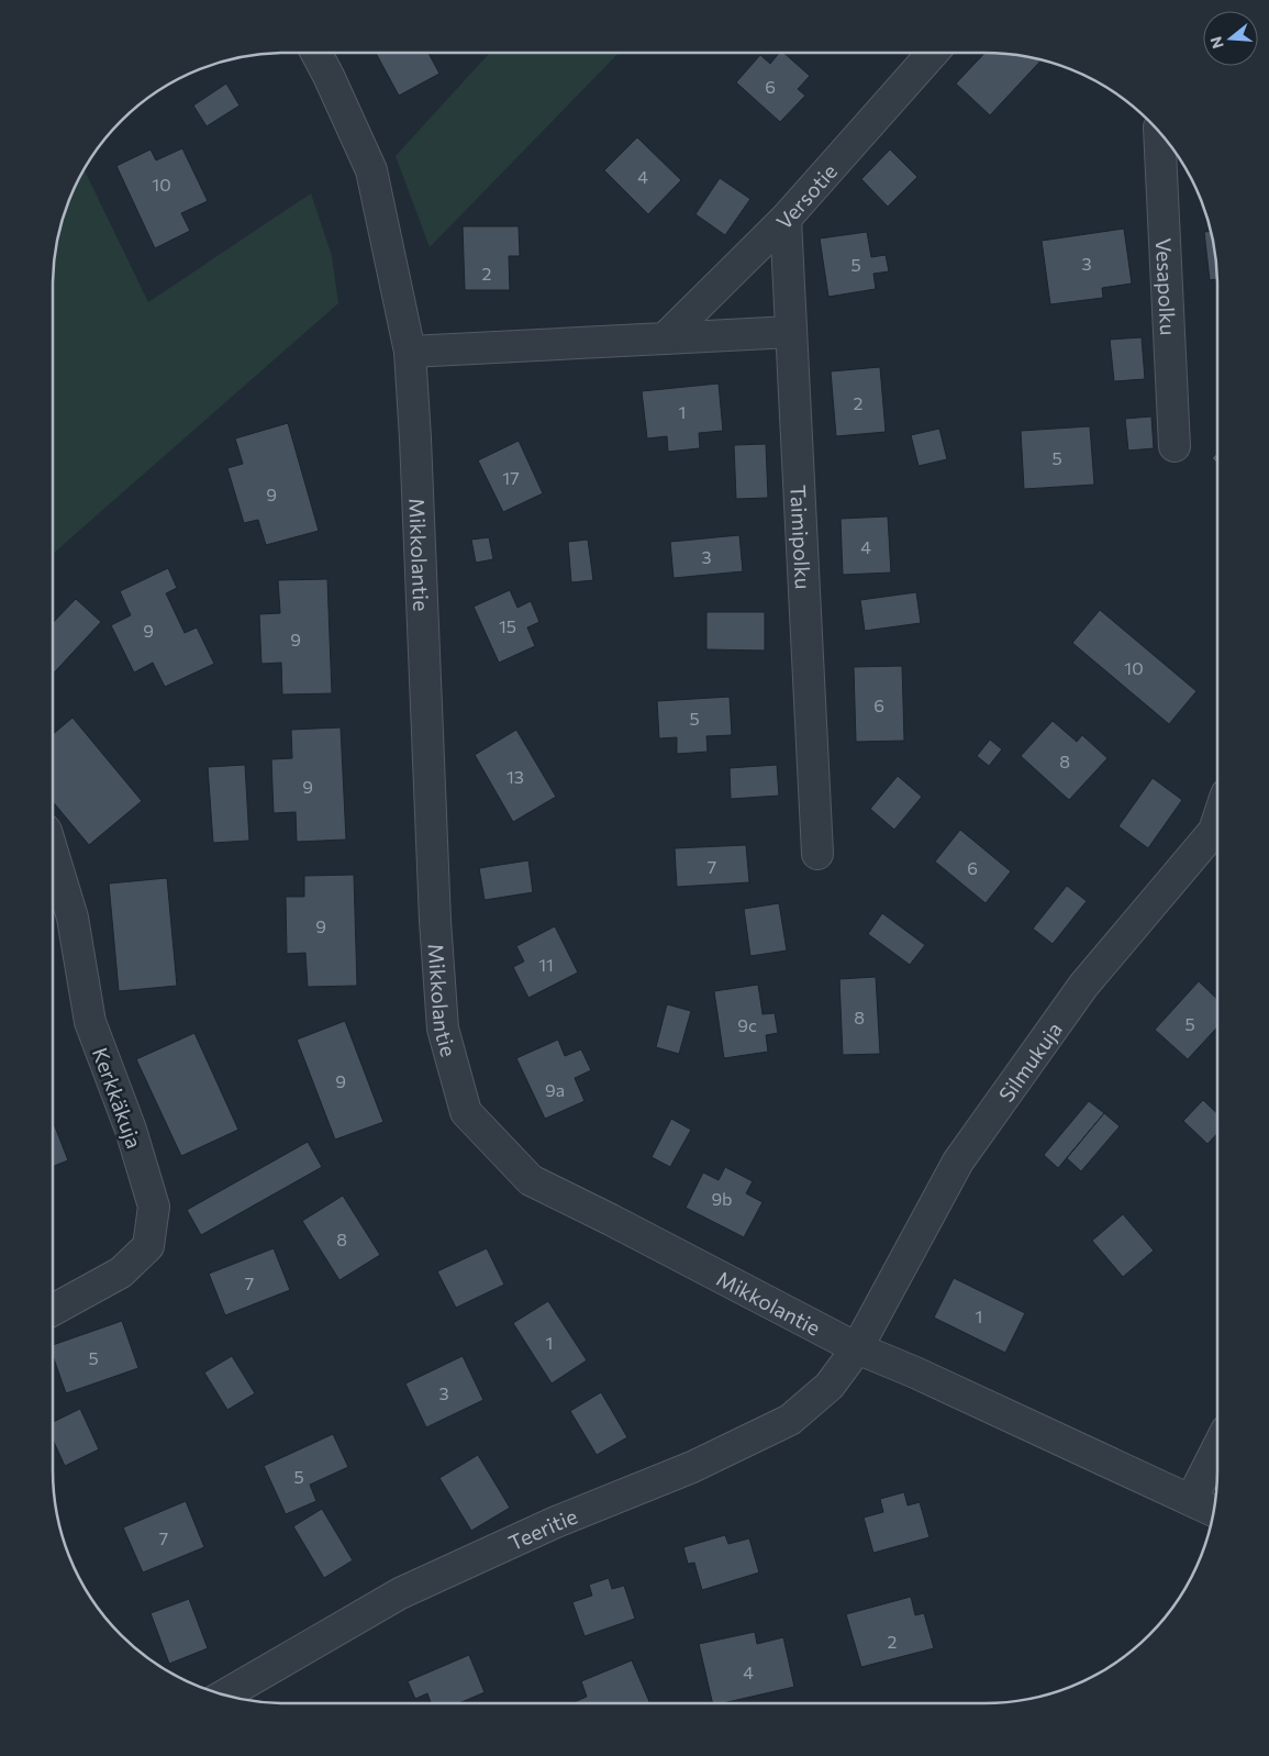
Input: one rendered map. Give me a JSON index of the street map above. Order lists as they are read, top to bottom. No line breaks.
{"streets":{"street":["Versotie","Vesapolku","Taimipolku","Mikkolantie","Silmukuja","Kerkkäkuja","Teeritie"]},"crossings":[["Versotie","Taimipolku"],["Mikkolantie","Silmukuja"],["Mikkolantie","Teeritie"],["Silmukuja","Teeritie"]],"house_numbers":["6","4","10","3","5","2","2","1","5","17","9","4","3","15","9","9","10","6","5","8","13","9","7","6","9","11","8","5","9c","9","9a","9b","8","7","1","1","5","3","5","7","2","4"],"north":"left"}
